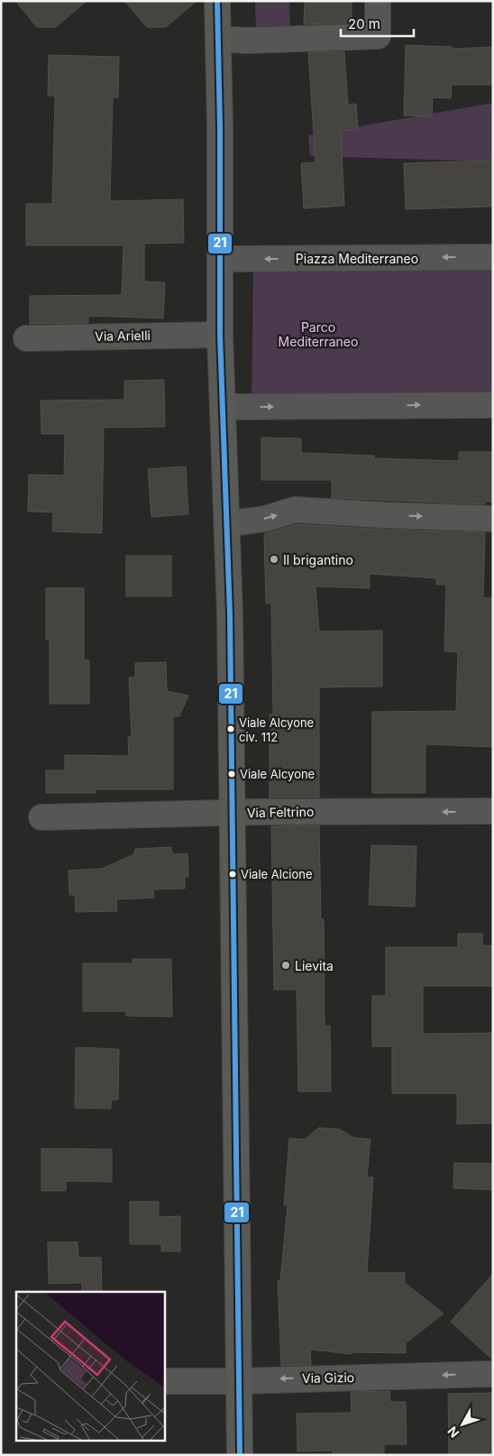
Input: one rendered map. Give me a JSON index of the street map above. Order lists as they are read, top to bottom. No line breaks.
{"streets":{"street":["Piazza Mediterraneo","Via Arielli","Via Feltrino","Via Gizio"]},"one_way":["Via Feltrino","Via Gizio"],"parks":["Parco Mediterraneo"],"places":["Il brigantino","Viale Alcyone civ. 112","Viale Alcyone","Viale Alcione","Lievita"],"lines":["transit line 21"],"scale_bar":"20 m","north":"bottom left"}
